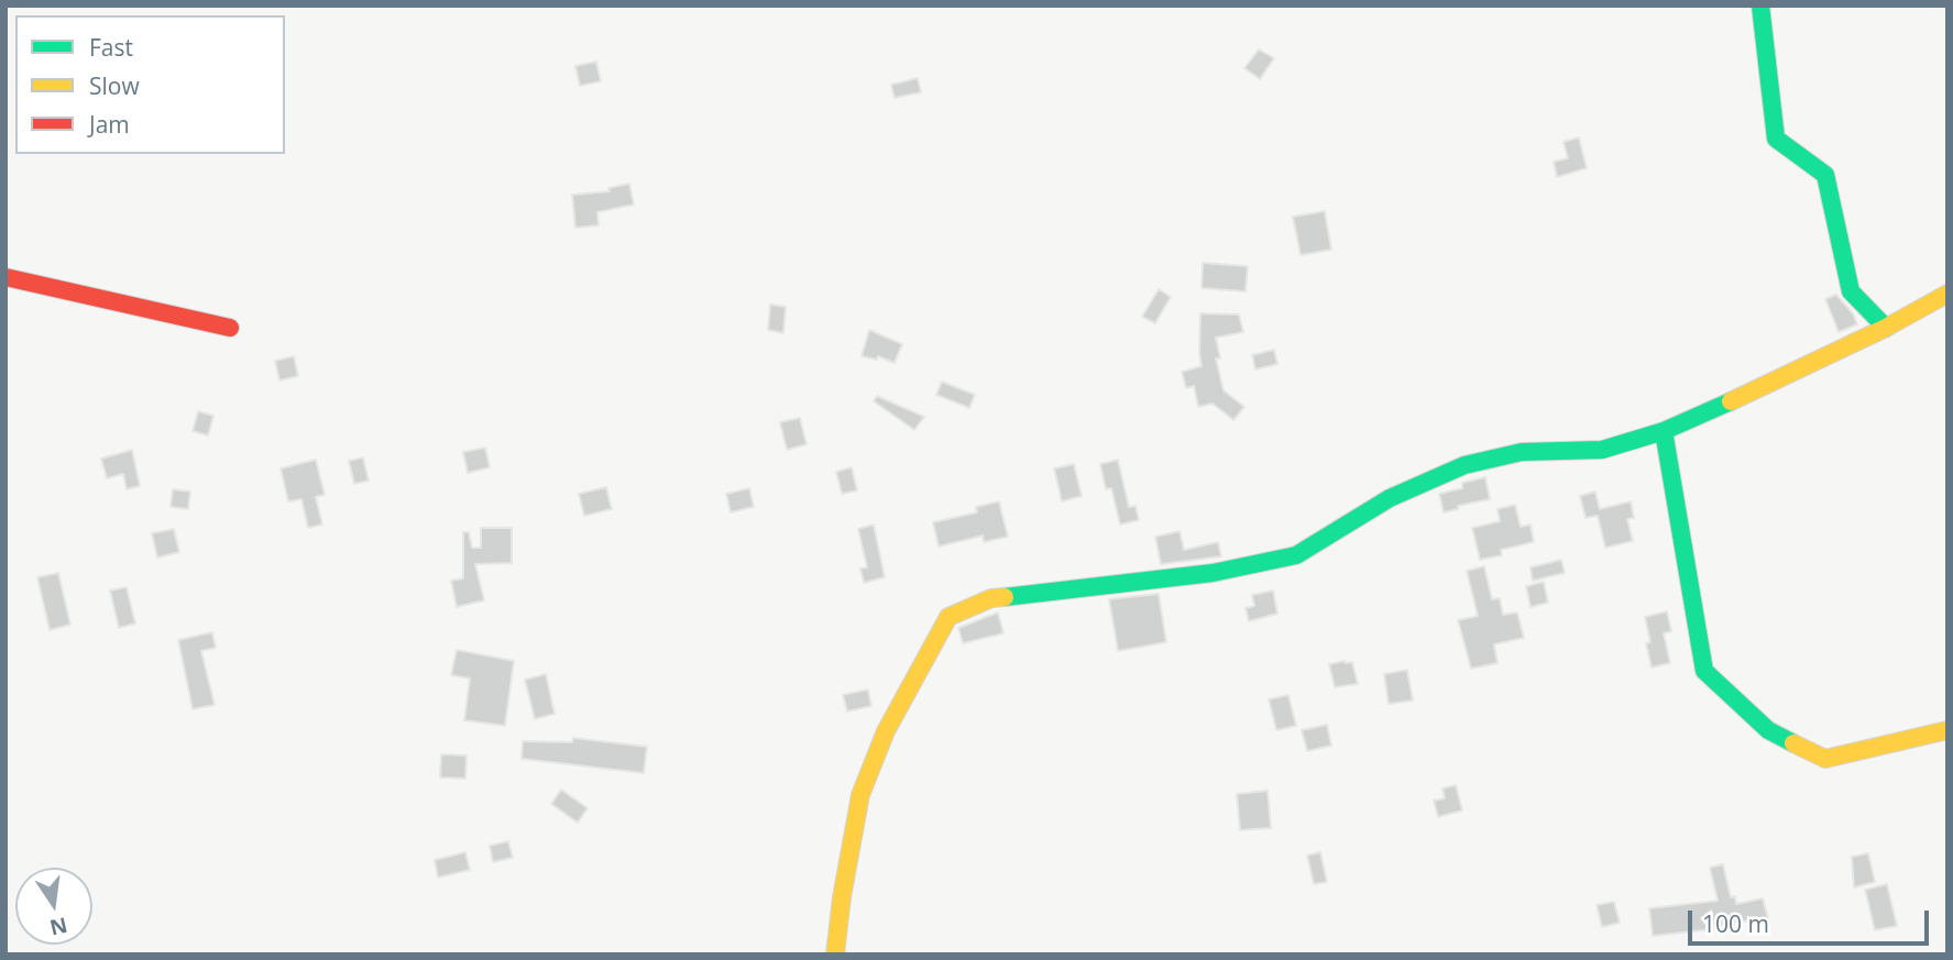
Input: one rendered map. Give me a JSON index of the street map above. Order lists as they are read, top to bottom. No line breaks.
{"legend":["Fast","Slow","Jam"],"scale_bar":"100 m","north":"bottom"}
